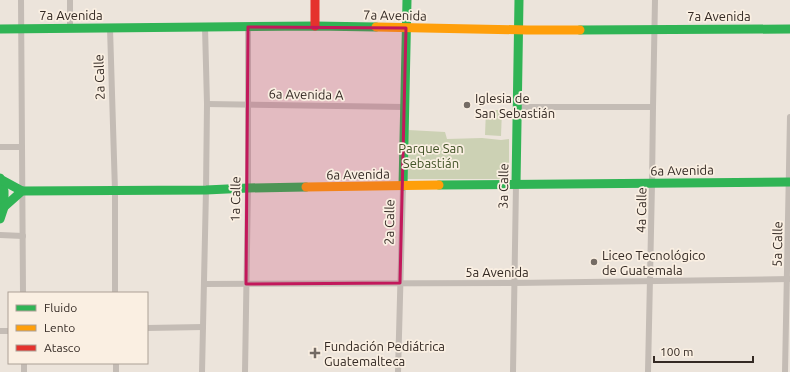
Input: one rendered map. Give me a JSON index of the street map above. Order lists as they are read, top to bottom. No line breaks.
{"streets":{"main road":["7a Avenida","2a Calle","6a Avenida","3a Calle"],"street":["6a Avenida A","1a Calle","4a Calle","5a Calle","5a Avenida"]},"crossings":[["7a Avenida","2a Calle"],["7a Avenida","3a Calle"],["7a Avenida","1a Calle"],["7a Avenida","4a Calle"],["2a Calle","6a Avenida A"],["2a Calle","6a Avenida"],["2a Calle","5a Avenida"],["6a Avenida A","1a Calle"],["6a Avenida","3a Calle"],["6a Avenida","1a Calle"],["6a Avenida","4a Calle"],["6a Avenida","5a Calle"],["3a Calle","5a Avenida"],["1a Calle","5a Avenida"],["4a Calle","5a Avenida"],["5a Calle","5a Avenida"]],"parks":["Parque San Sebastián"],"places":{"other":["Iglesia de San Sebastián","Liceo Tecnológico de Guatemala"],"health":["Fundación Pediátrica Guatemalteca"]},"legend":["Fluido","Lento","Atasco"],"scale_bar":"100 m"}
